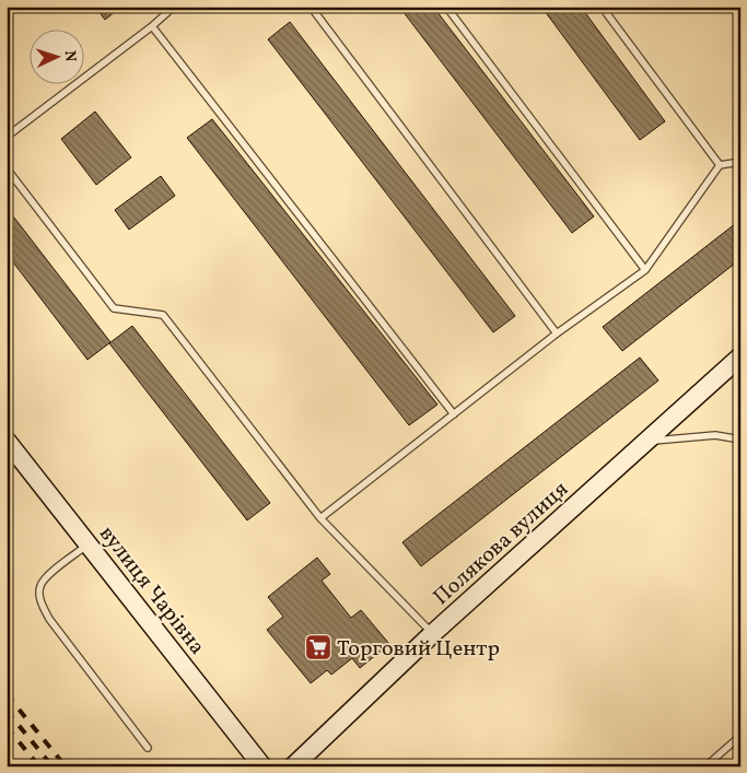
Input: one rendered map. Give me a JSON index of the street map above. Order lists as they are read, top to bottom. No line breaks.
{"streets":{"street":["Полякова вулиця","вулиця Чарівна"]},"places":{"supermarket":["Торговий Центр"]},"north":"right"}
